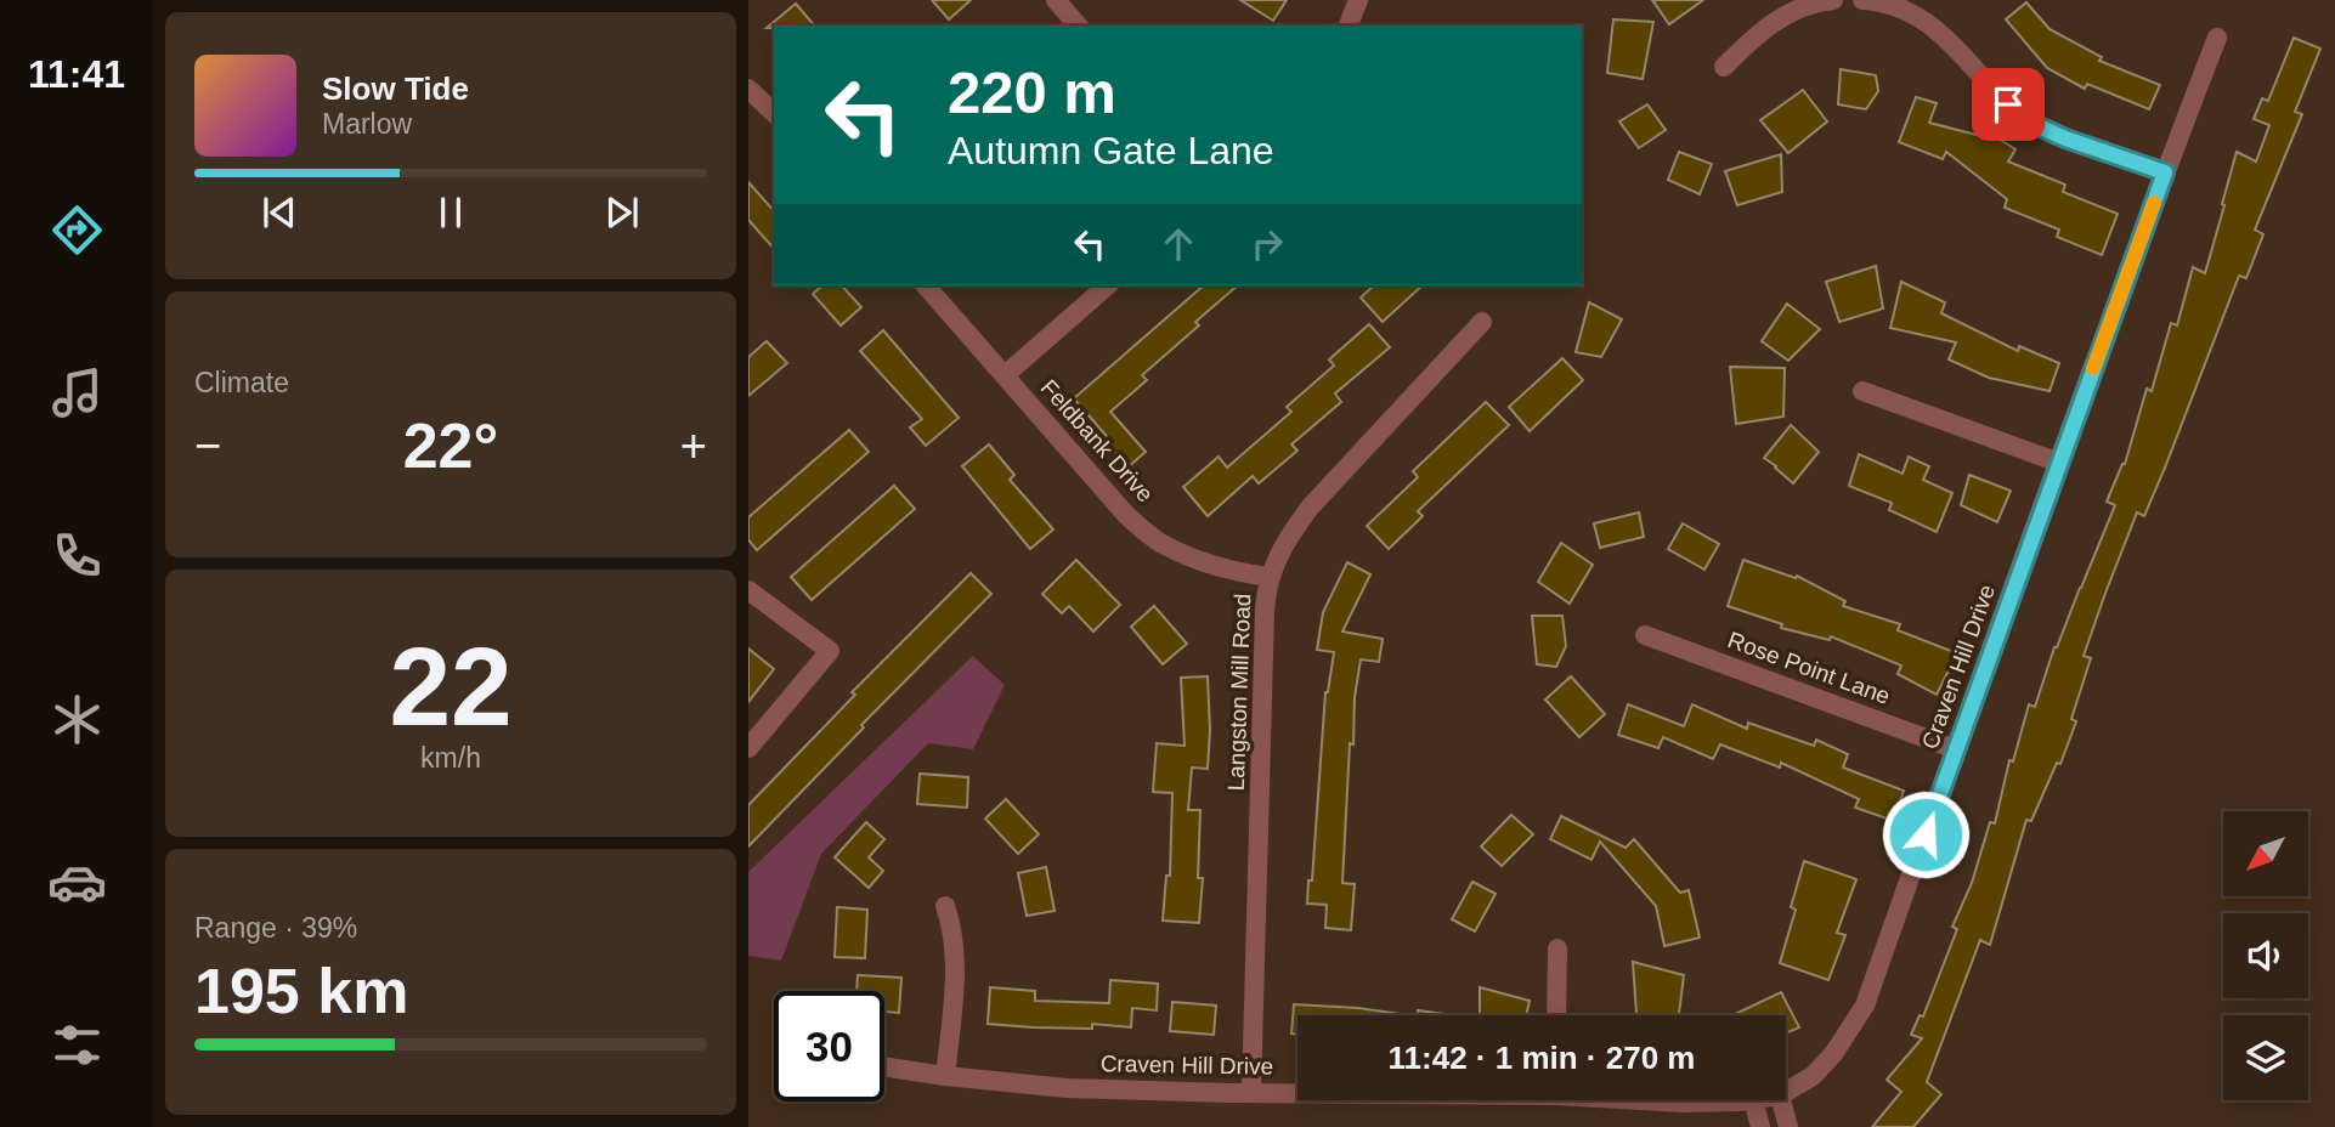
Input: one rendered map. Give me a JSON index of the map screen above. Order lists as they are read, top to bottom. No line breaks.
{"streets":{"street":["Feldbank Drive","Craven Hill Drive","Rose Point Lane","Langston Mill Road"]},"crossings":[["Feldbank Drive","Langston Mill Road"],["Craven Hill Drive","Rose Point Lane"],["Craven Hill Drive","Langston Mill Road"]],"north":"bottom left","page":{"tabs":"11:41","turn":["220 m","Autumn Gate Lane"],"song":["Slow Tide","Marlow"],"tile":["Climate",["22","km/h"],["Range · 39%","195 km"]],"heat":["−","22°","+"],"limit":"30","trip":"11:42 · 1 min · 270 m"}}
